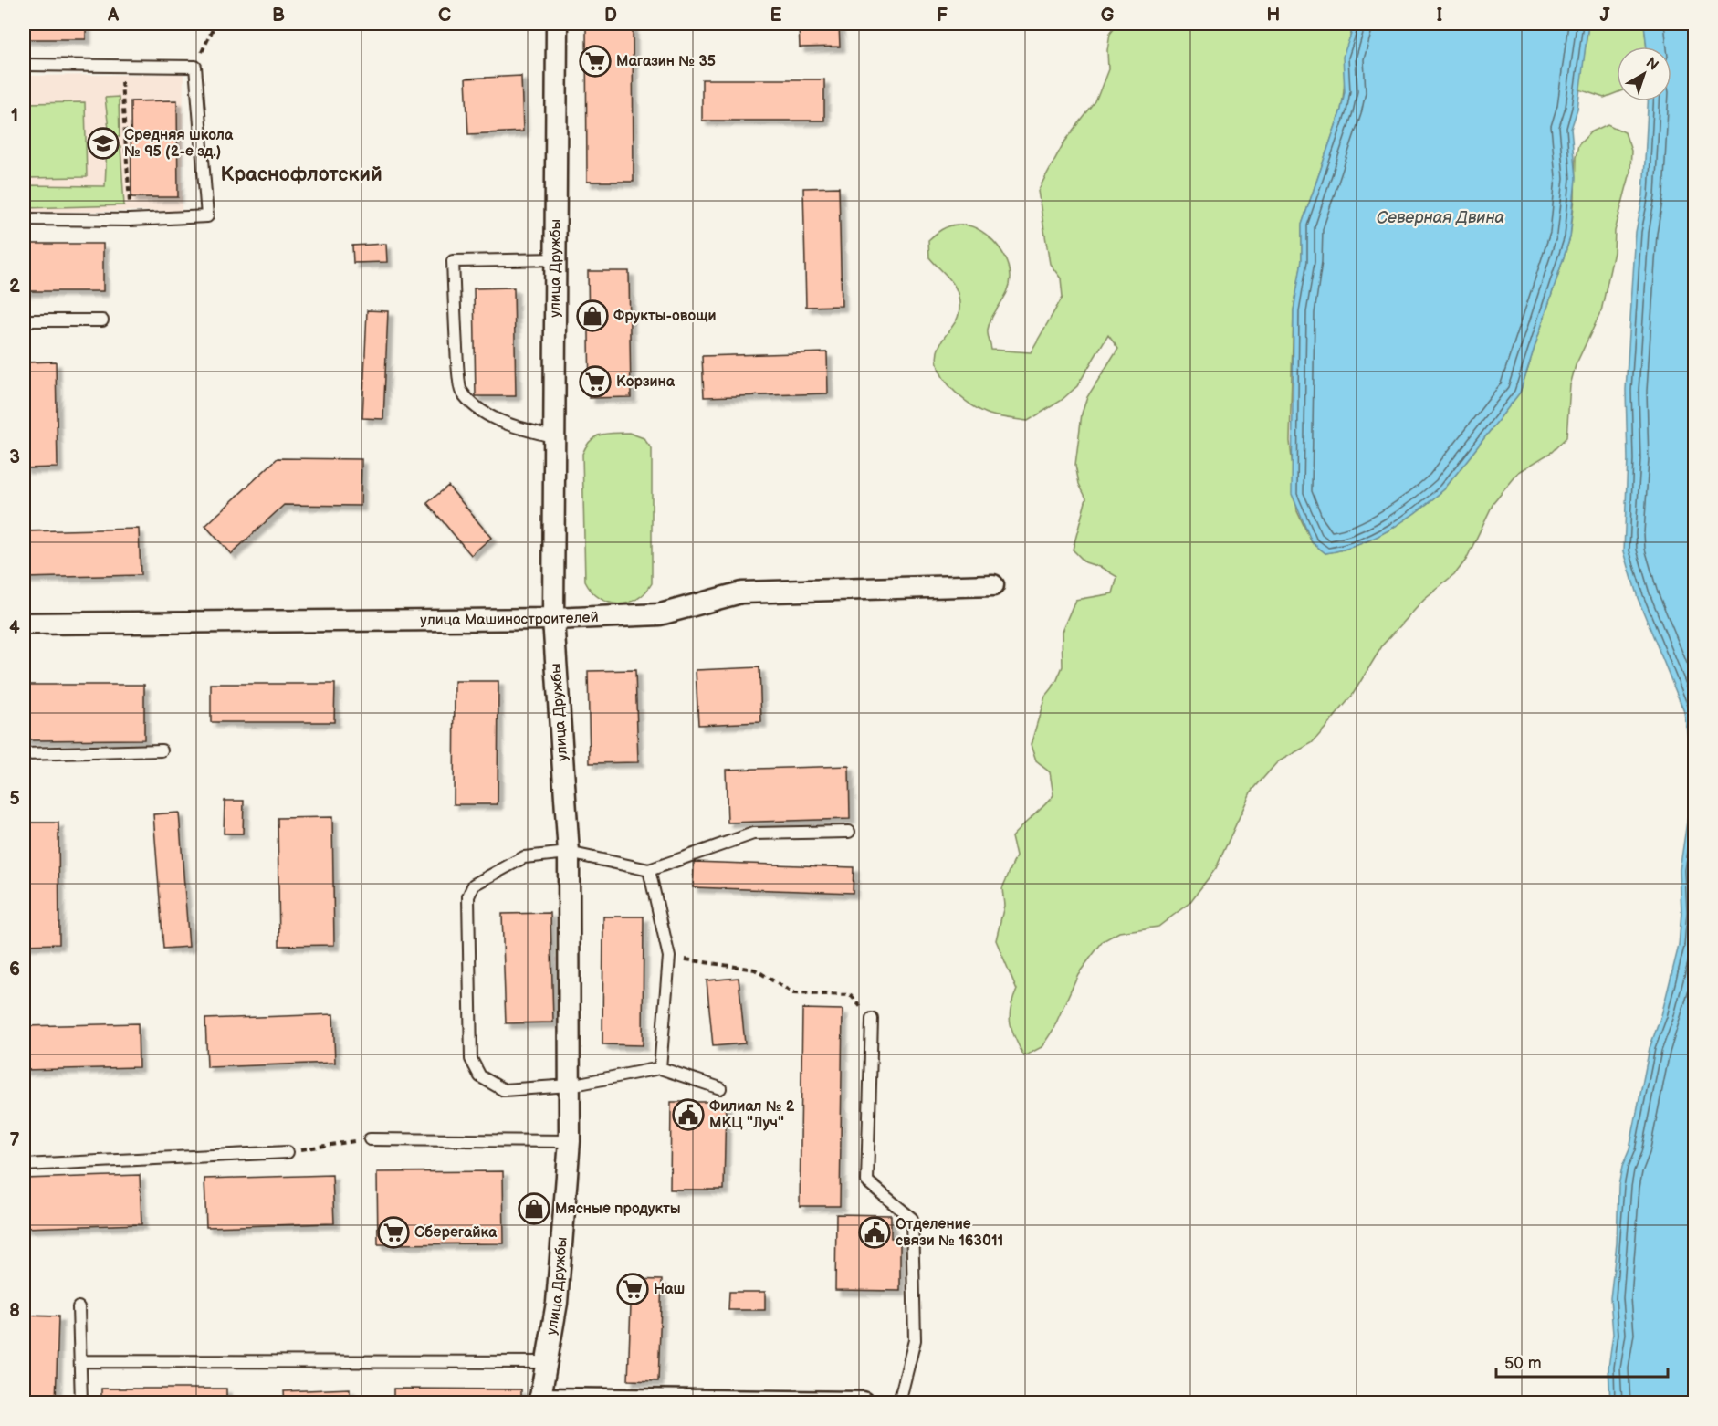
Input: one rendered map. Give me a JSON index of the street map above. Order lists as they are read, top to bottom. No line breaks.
{"streets":{"street":["улица Дружбы","улица Машиностроителей"]},"crossings":[["улица Дружбы","улица Машиностроителей"]],"districts":["Краснофлотский"],"water":["Северная Двина"],"places":{"supermarket":["Магазин № 35","Корзина","Сберегайка","Наш"],"school or university":["Средняя школа № 95 (2-е зд.)"],"shop":["Фрукты-овощи","Мясные продукты"],"public building":["Филиал № 2 МКЦ \"Луч\"","Отделение связи № 163011"]},"scale_bar":"50 m","north":"top right","grid":{"columns":["A","B","C","D","E","F","G","H","I","J"],"rows":["1","2","3","4","5","6","7","8"]}}
